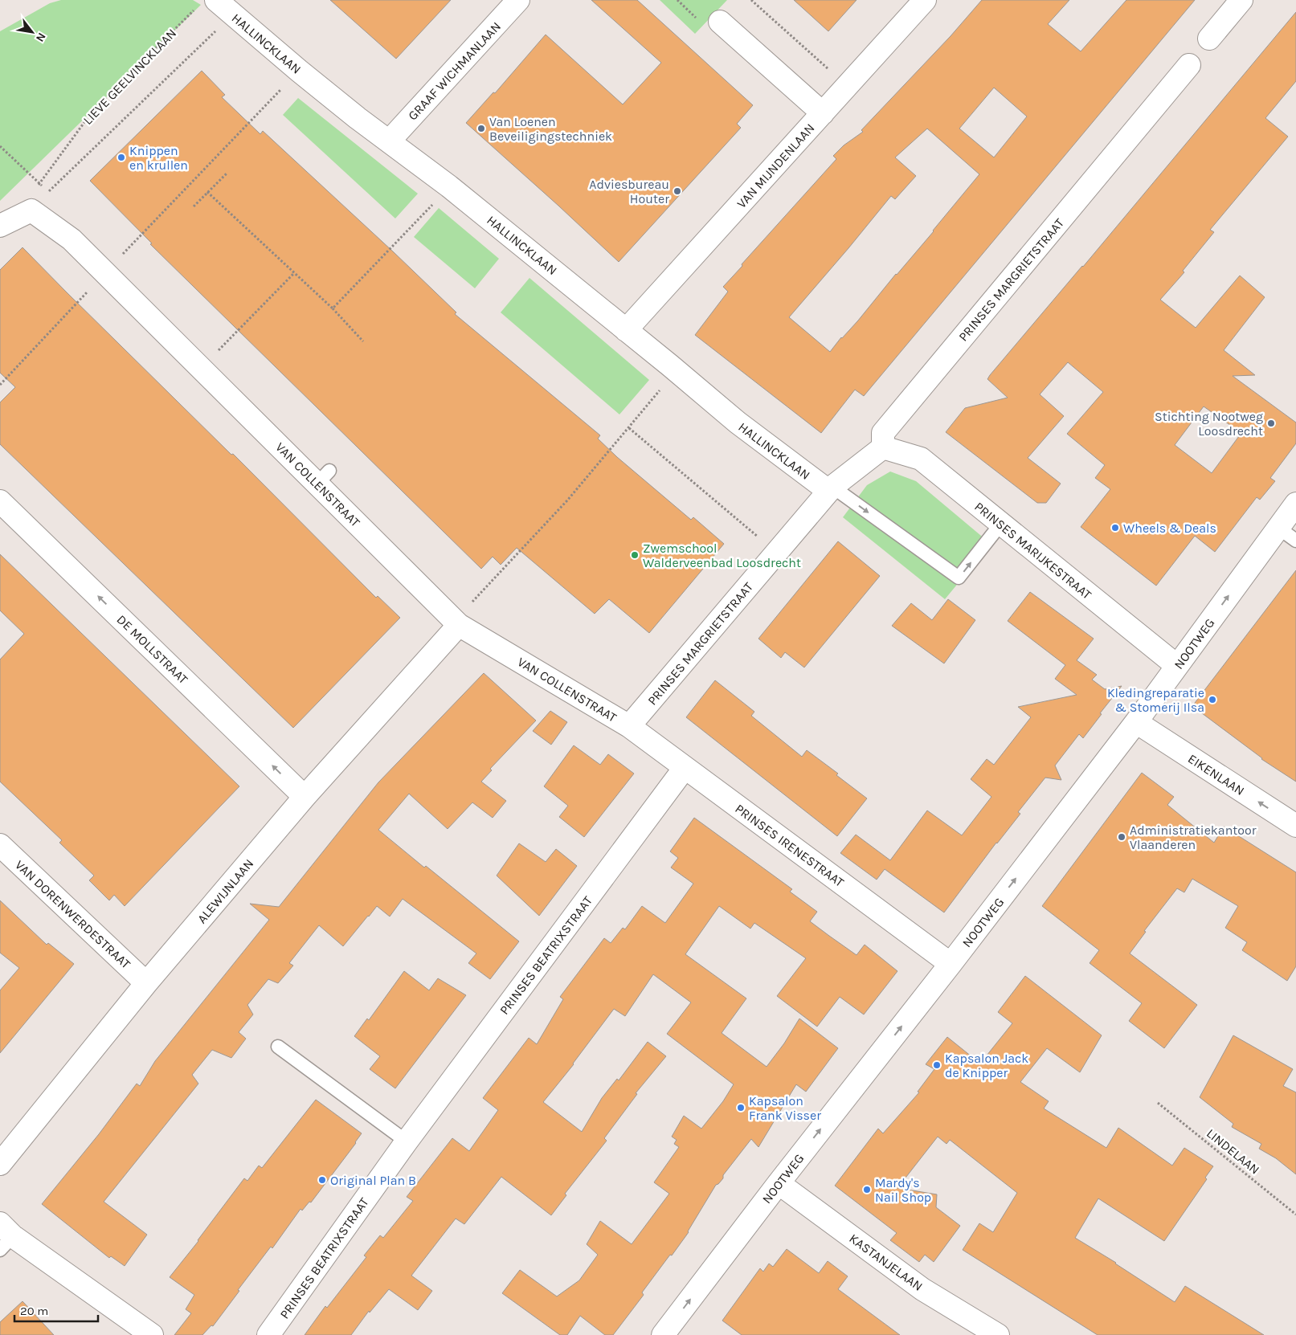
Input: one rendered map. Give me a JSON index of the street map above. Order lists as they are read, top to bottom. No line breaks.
{"streets":{"street":["HALLINCKLAAN","GRAAF WICHMANLAAN","VAN MIJNDENLAAN","PRINSES MARGRIETSTRAAT","VAN COLLENSTRAAT","PRINSES MARIJKESTRAAT","NOOTWEG","DE MOLLSTRAAT","EIKENLAAN","PRINSES IRENESTRAAT","ALEWIJNLAAN","VAN DORENWERDESTRAAT","PRINSES BEATRIXSTRAAT","KASTANJELAAN"],"path":["LIEVE GEELVINCKLAAN","LINDELAAN"]},"crossings":[["HALLINCKLAAN","GRAAF WICHMANLAAN"],["HALLINCKLAAN","LIEVE GEELVINCKLAAN"],["HALLINCKLAAN","VAN MIJNDENLAAN"],["HALLINCKLAAN","PRINSES MARGRIETSTRAAT"],["LIEVE GEELVINCKLAAN","VAN COLLENSTRAAT"],["PRINSES MARGRIETSTRAAT","VAN COLLENSTRAAT"],["PRINSES MARGRIETSTRAAT","PRINSES MARIJKESTRAAT"],["PRINSES MARGRIETSTRAAT","PRINSES IRENESTRAAT"],["VAN COLLENSTRAAT","PRINSES IRENESTRAAT"],["VAN COLLENSTRAAT","ALEWIJNLAAN"],["PRINSES MARIJKESTRAAT","NOOTWEG"],["NOOTWEG","EIKENLAAN"],["NOOTWEG","PRINSES IRENESTRAAT"],["NOOTWEG","KASTANJELAAN"],["DE MOLLSTRAAT","ALEWIJNLAAN"],["PRINSES IRENESTRAAT","PRINSES BEATRIXSTRAAT"],["ALEWIJNLAAN","VAN DORENWERDESTRAAT"]],"one_way":["NOOTWEG","DE MOLLSTRAAT","EIKENLAAN"],"places":["Van Loenen Beveiligingstechniek","Knippen en krullen","Adviesbureau Houter","Stichting Nootweg Loosdrecht","Wheels & Deals","Zwemschool Walderveenbad Loosdrecht","Kledingreparatie & Stomerij Ilsa","Administratiekantoor Vlaanderen","Kapsalon Jack de Knipper","Kapsalon Frank Visser","Original Plan B","Mardy's Nail Shop"],"scale_bar":"20 m","north":"bottom right"}
